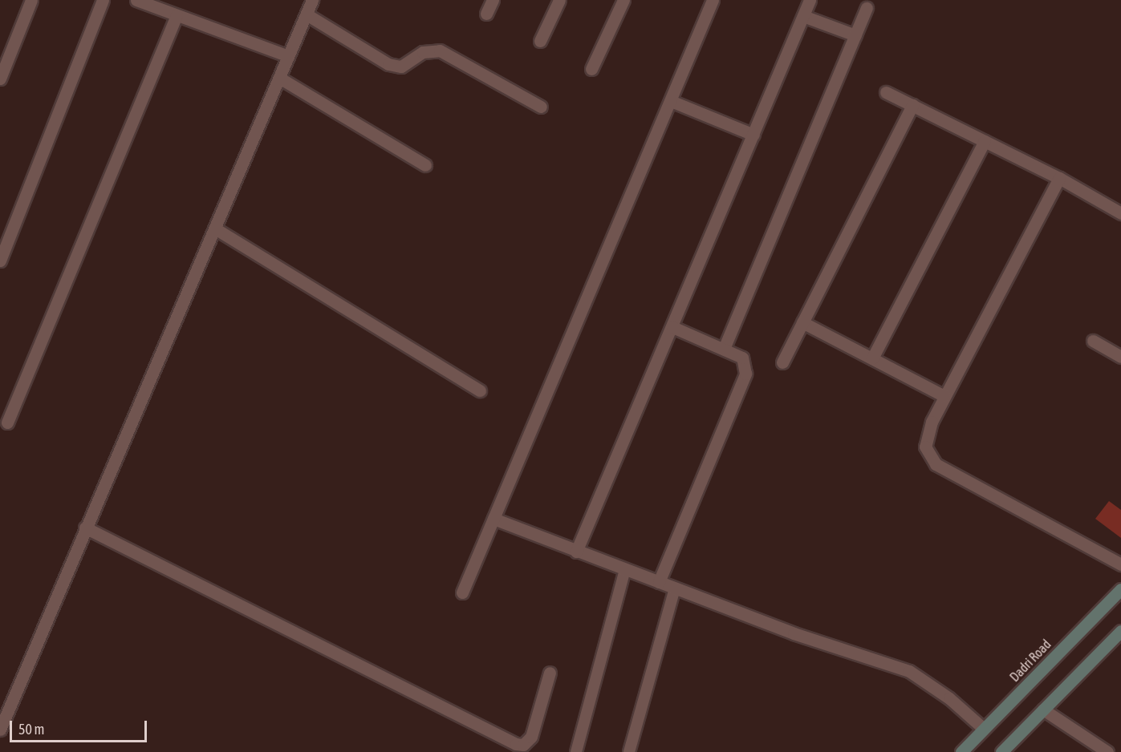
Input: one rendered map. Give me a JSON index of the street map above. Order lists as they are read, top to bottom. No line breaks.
{"streets":{"street":["Dadri Road"]},"scale_bar":"50 m"}
